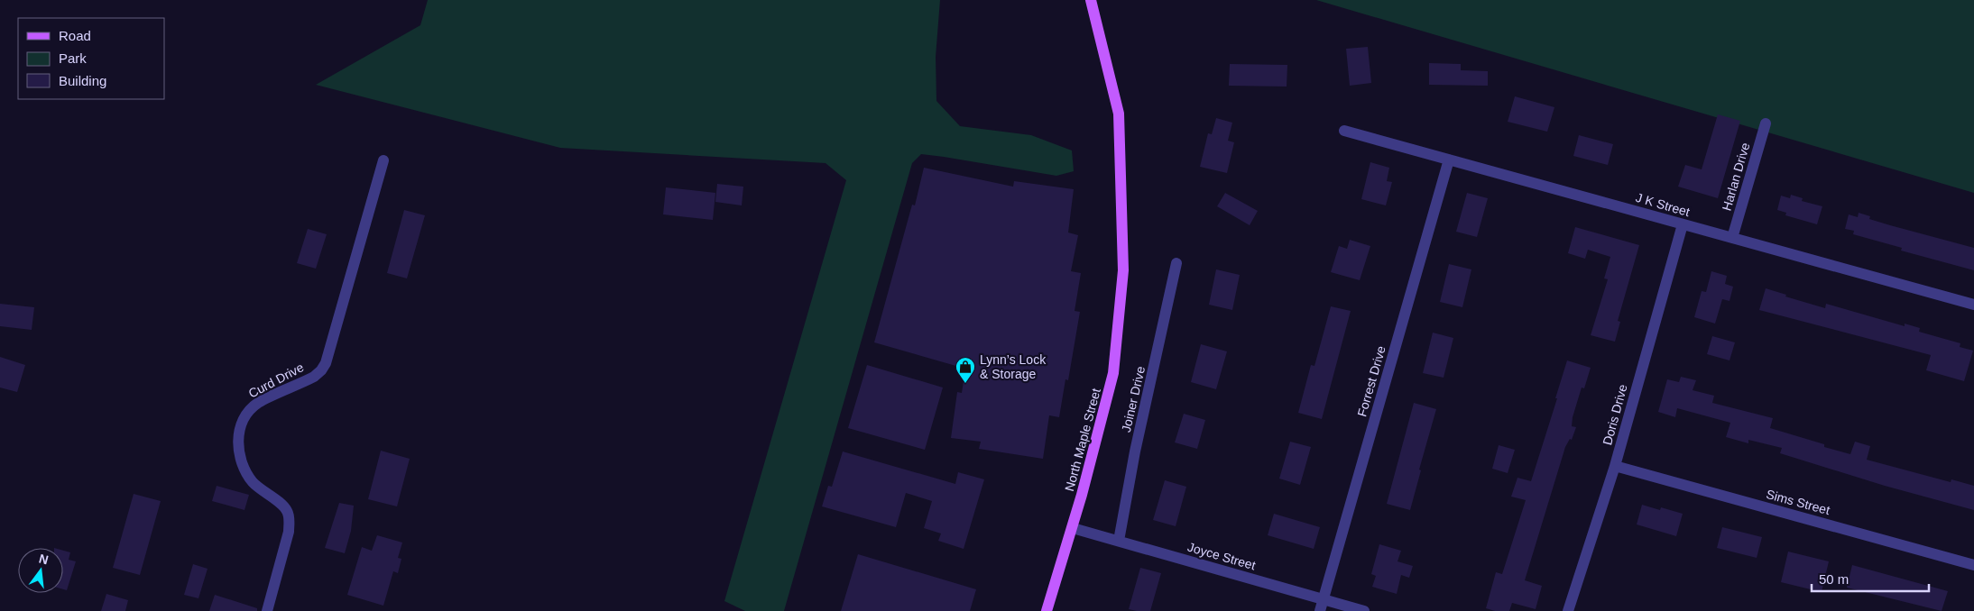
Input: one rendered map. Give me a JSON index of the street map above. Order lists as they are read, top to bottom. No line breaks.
{"streets":{"main road":["North Maple Street"],"street":["Harlan Drive","J K Street","Curd Drive","Forrest Drive","Joiner Drive","Doris Drive","Sims Street","Joyce Street"]},"crossings":[["Harlan Drive","J K Street"],["J K Street","Forrest Drive"],["J K Street","Doris Drive"],["Forrest Drive","Joyce Street"],["Joiner Drive","Joyce Street"],["Doris Drive","Sims Street"],["North Maple Street","Joyce Street"]],"places":{"shop":["Lynn’s Lock & Storage"]},"legend":["Road","Park","Building"],"scale_bar":"50 m","north":"top"}
